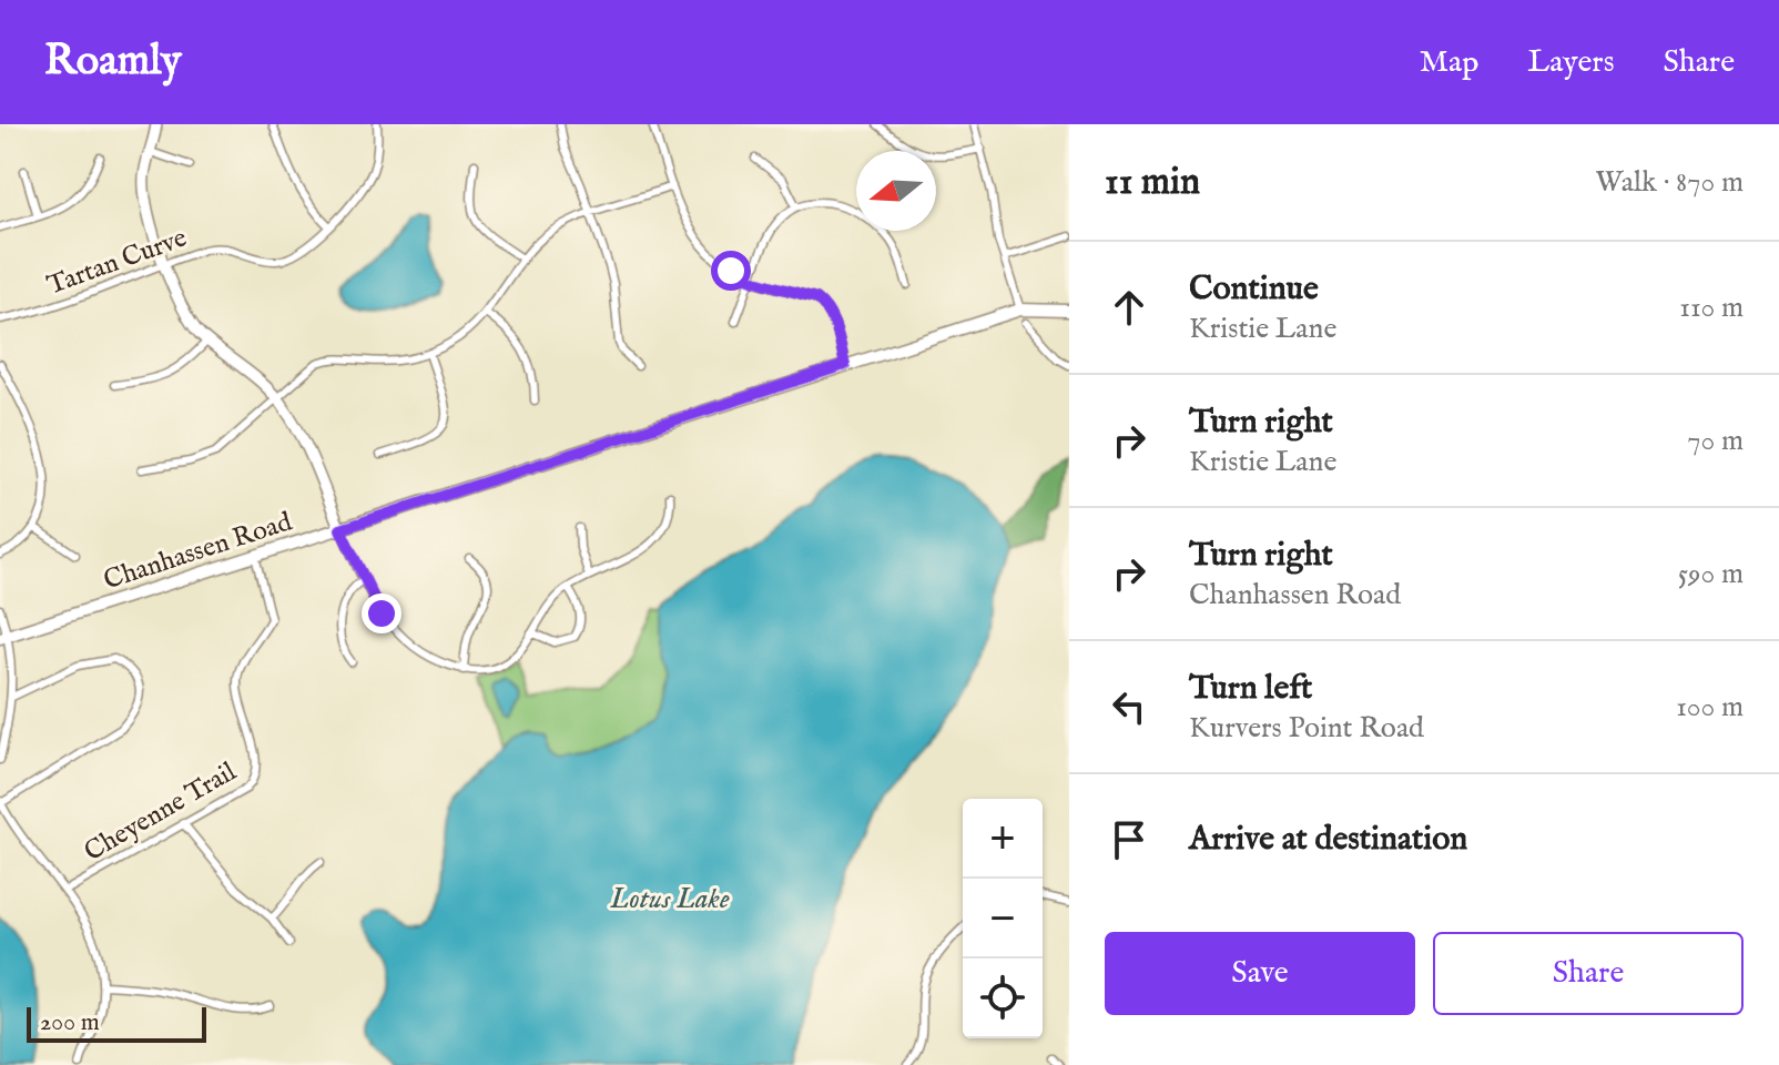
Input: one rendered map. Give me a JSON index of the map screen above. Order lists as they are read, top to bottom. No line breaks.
{"streets":{"main road":["Chanhassen Road"],"street":["Tartan Curve","Cheyenne Trail"]},"crossings":[["Chanhassen Road","Cheyenne Trail"]],"water":["Lotus Lake"],"scale_bar":"200 m","north":"left","page":{"header":"Roamly","nav":["Map","Layers","Share"],"heading":["11 min","Walk · 870 m"],"list":[["Continue","Kristie Lane","110 m"],["Turn right","Kristie Lane","70 m"],["Turn right","Chanhassen Road","590 m"],["Turn left","Kurvers Point Road","100 m"],"Arrive at destination"],"map_buttons":["+","−"],"buttons":["Save","Share"],"scale":"200 m"}}
